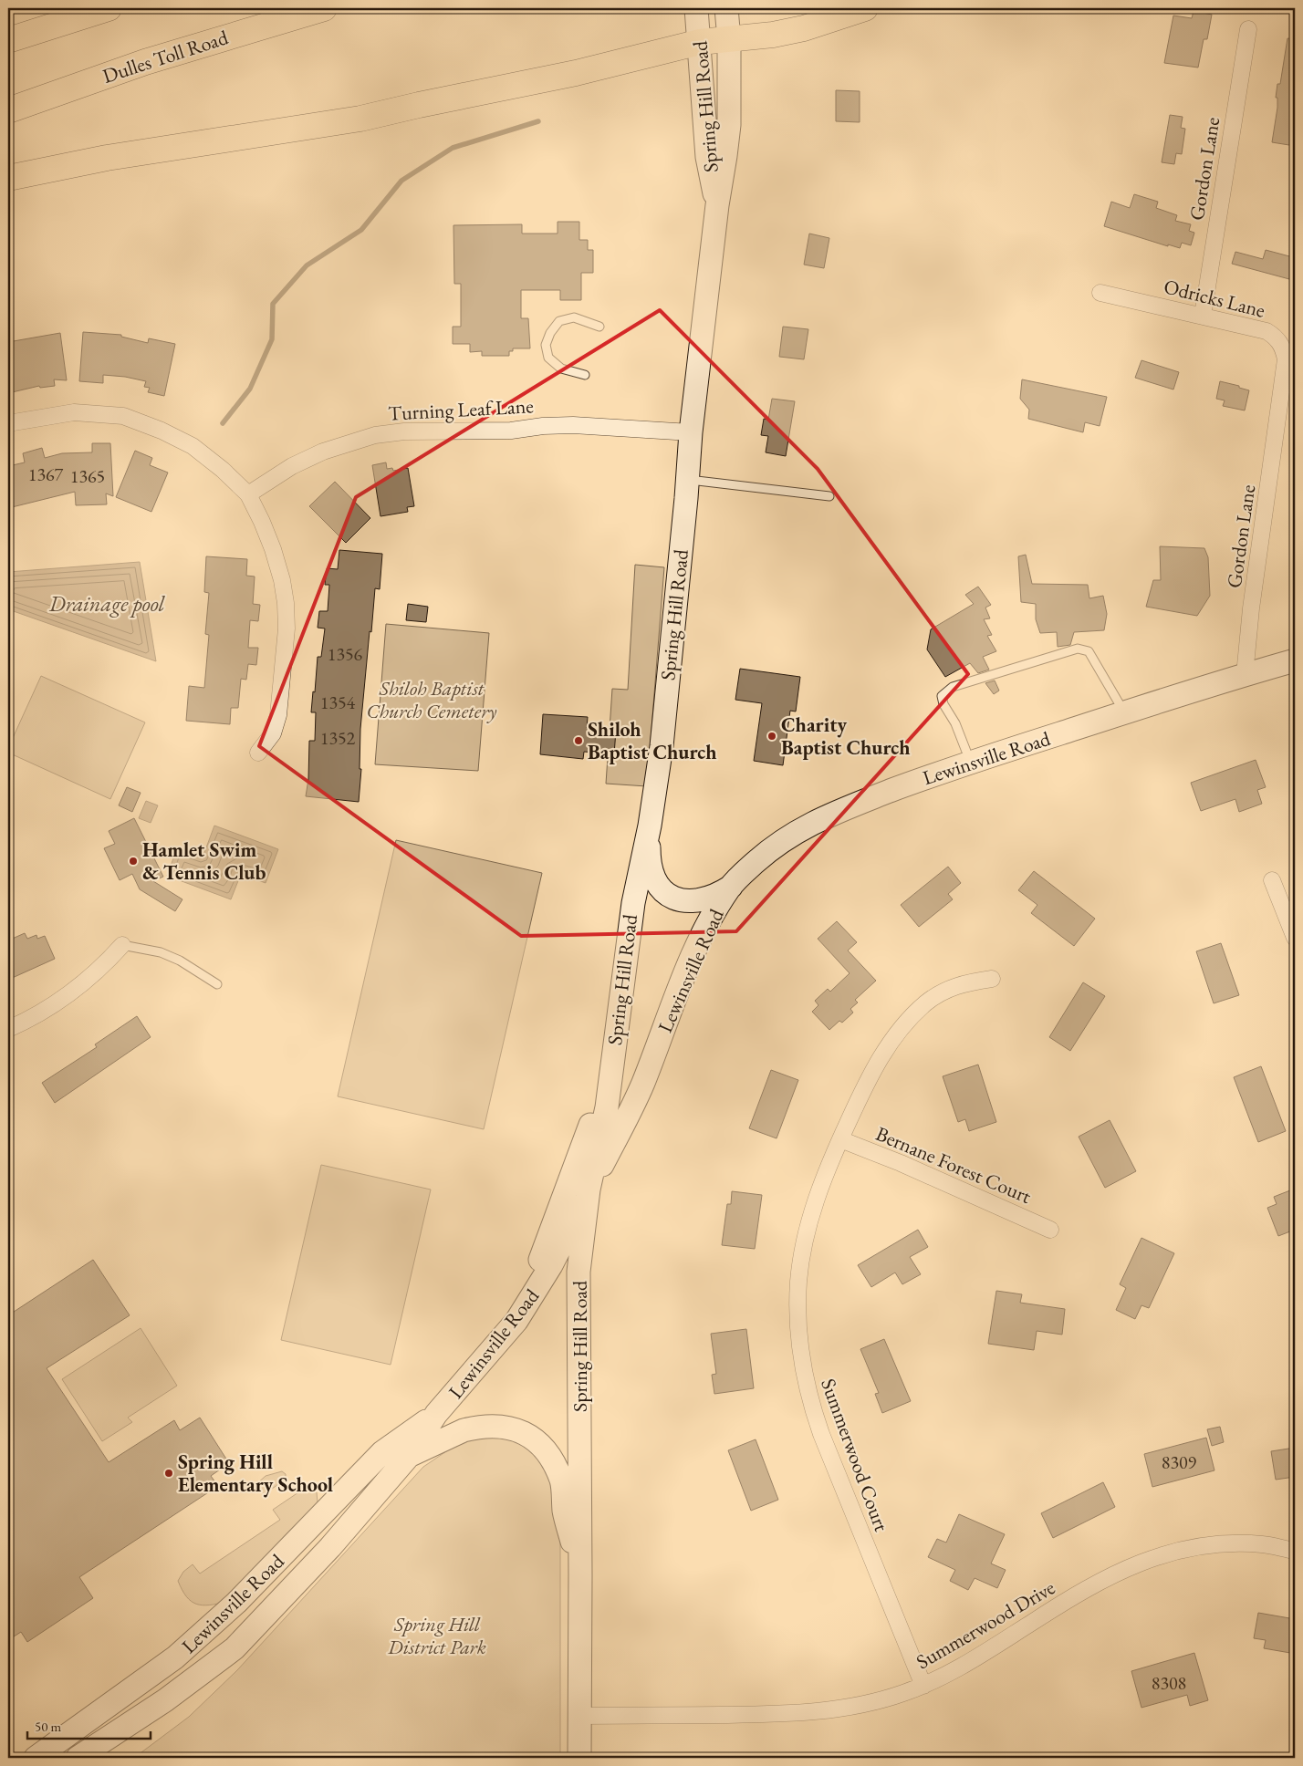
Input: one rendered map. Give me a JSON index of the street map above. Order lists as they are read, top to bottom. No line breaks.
{"streets":{"highway":["Dulles Toll Road"],"main road":["Spring Hill Road","Lewinsville Road"],"street":["Gordon Lane","Odricks Lane","Turning Leaf Lane","Bernane Forest Court","Summerwood Court","Summerwood Drive"]},"crossings":[["Spring Hill Road","Turning Leaf Lane"],["Spring Hill Road","Lewinsville Road"],["Spring Hill Road","Summerwood Drive"],["Gordon Lane","Odricks Lane"],["Gordon Lane","Lewinsville Road"],["Bernane Forest Court","Summerwood Court"],["Summerwood Court","Summerwood Drive"]],"water":["Drainage pool"],"parks":["Shiloh Baptist Church Cemetery","Spring Hill District Park"],"places":["Charity Baptist Church","Shiloh Baptist Church","Hamlet Swim & Tennis Club","Spring Hill Elementary School"],"house_numbers":["1367","1365","1356","1354","1352","8309","8308"],"scale_bar":"50 m"}
